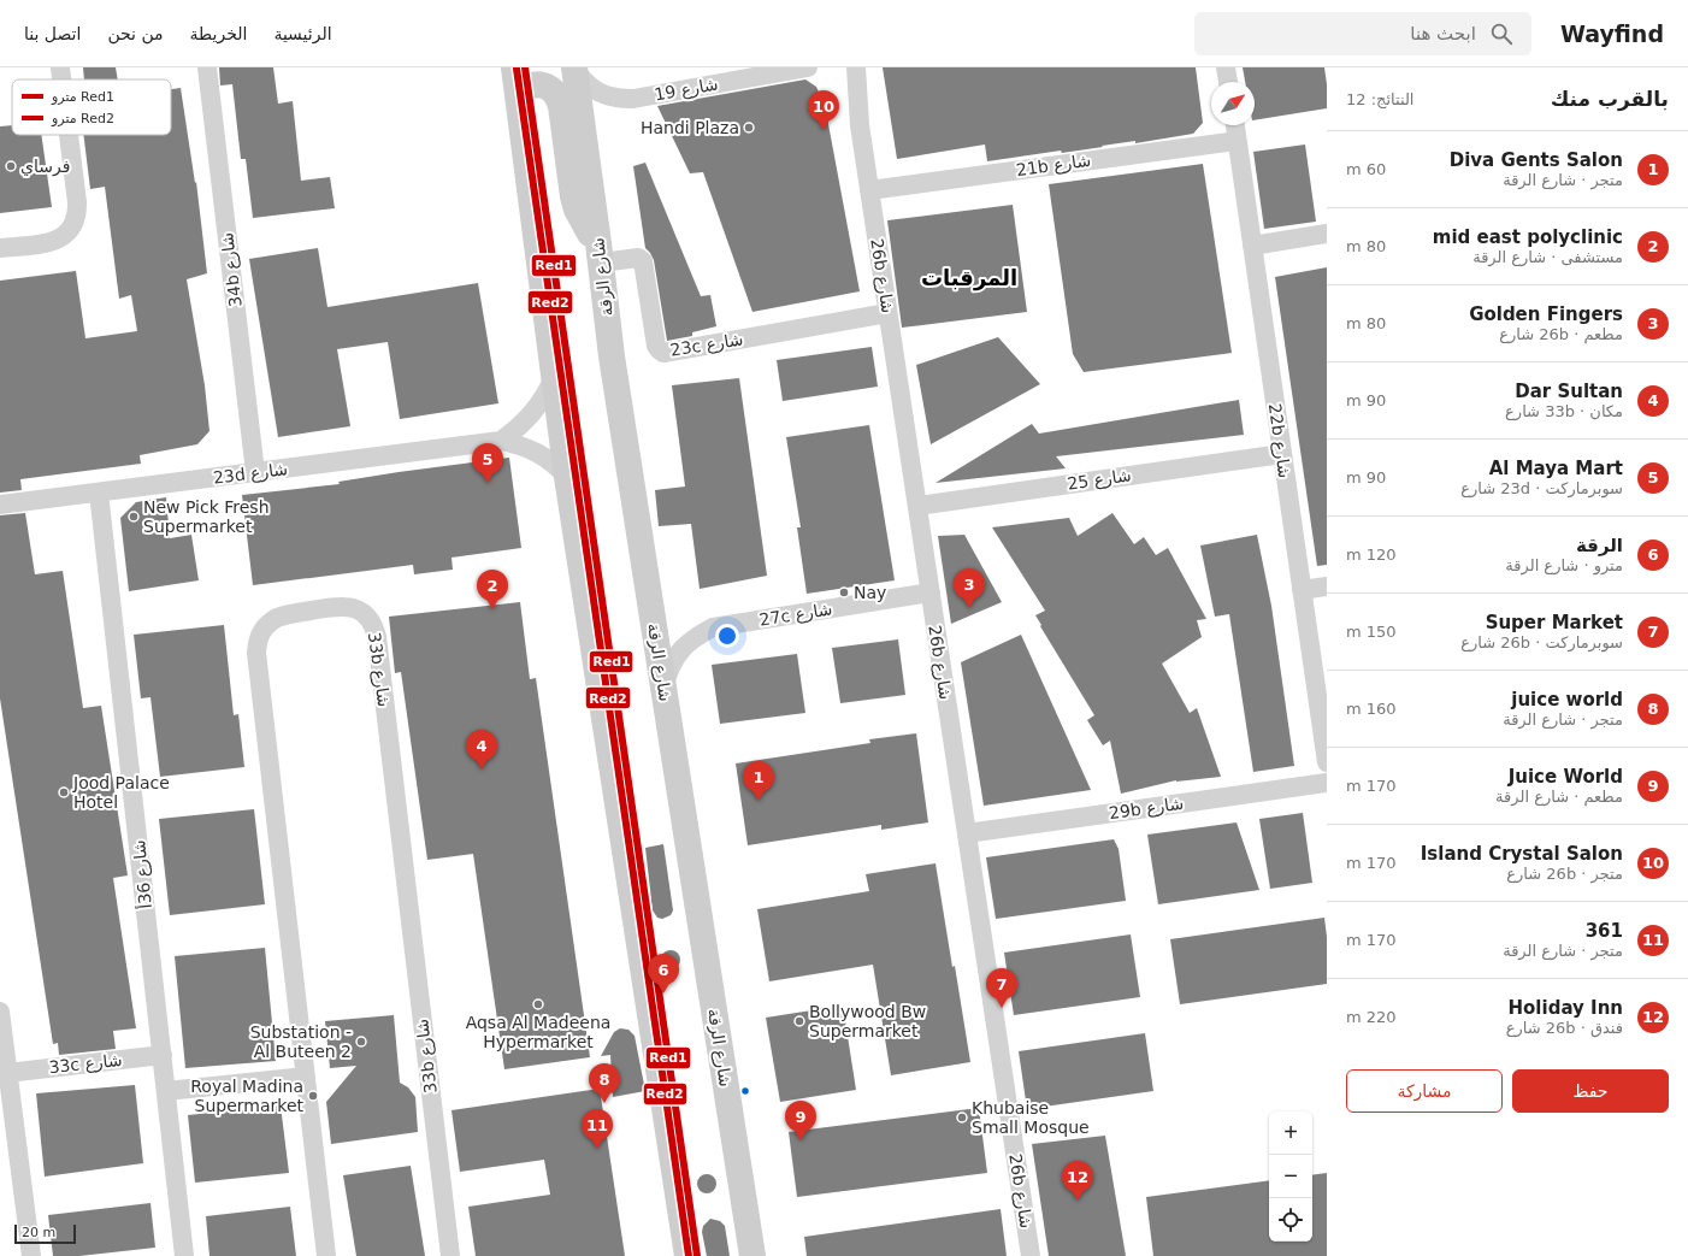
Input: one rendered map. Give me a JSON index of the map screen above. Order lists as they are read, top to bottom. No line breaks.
{"streets":{"street":["شارع 19","21b شارع","34b شارع","26b شارع","شارع الرقة","23c شارع","22b شارع","23d شارع","شارع 25","27c شارع","33b شارع","29b شارع","شارع 36أ","33c شارع"]},"crossings":[["شارع 19","شارع الرقة"],["21b شارع","26b شارع"],["21b شارع","22b شارع"],["34b شارع","23d شارع"],["26b شارع","23c شارع"],["26b شارع","شارع 25"],["26b شارع","27c شارع"],["26b شارع","29b شارع"],["شارع الرقة","23c شارع"],["شارع الرقة","27c شارع"],["22b شارع","شارع 25"],["23d شارع","شارع 36أ"],["شارع 36أ","33c شارع"]],"districts":["المرقبات"],"places":["Handi Plaza","فرساي","New Pick Fresh Supermarket","Nay","Jood Palace Hotel","Aqsa Al Madeena Hypermarket","Bollywood Bw Supermarket","Substation - Al Buteen 2","Royal Madina Supermarket","Khubaise Small Mosque"],"lines":["metro line Red1","metro line Red2"],"legend":["مترو Red1","مترو Red2"],"scale_bar":"20 m","north":"top right","page":{"header":"Wayfind","search":"ابحث هنا","nav":["الرئيسية","الخريطة","من نحن","اتصل بنا"],"heading":["بالقرب منك","النتائج: 12"],"pins":["10","5","3","2","4","1","6","7","8","9","11","12"],"list":[{"mark":"1","name":"Diva Gents Salon","note":"متجر · شارع الرقة","value":"60 m"},{"mark":"2","name":"mid east polyclinic","note":"مستشفى · شارع الرقة","value":"80 m"},{"mark":"3","name":"Golden Fingers","note":"مطعم · 26b شارع","value":"80 m"},{"mark":"4","name":"Dar Sultan","note":"مكان · 33b شارع","value":"90 m"},{"mark":"5","name":"Al Maya Mart","note":"سوبرماركت · 23d شارع","value":"90 m"},{"mark":"6","name":"الرقة","note":"مترو · شارع الرقة","value":"120 m"},{"mark":"7","name":"Super Market","note":"سوبرماركت · 26b شارع","value":"150 m"},{"mark":"8","name":"juice world","note":"متجر · شارع الرقة","value":"160 m"},{"mark":"9","name":"Juice World","note":"مطعم · شارع الرقة","value":"170 m"},{"mark":"10","name":"Island Crystal Salon","note":"متجر · 26b شارع","value":"170 m"},{"mark":"11","name":"361","note":"متجر · شارع الرقة","value":"170 m"},{"mark":"12","name":"Holiday Inn","note":"فندق · 26b شارع","value":"220 m"}],"buttons":["حفظ","مشاركة"],"map_buttons":["+","−"],"scale":"20 m"}}
